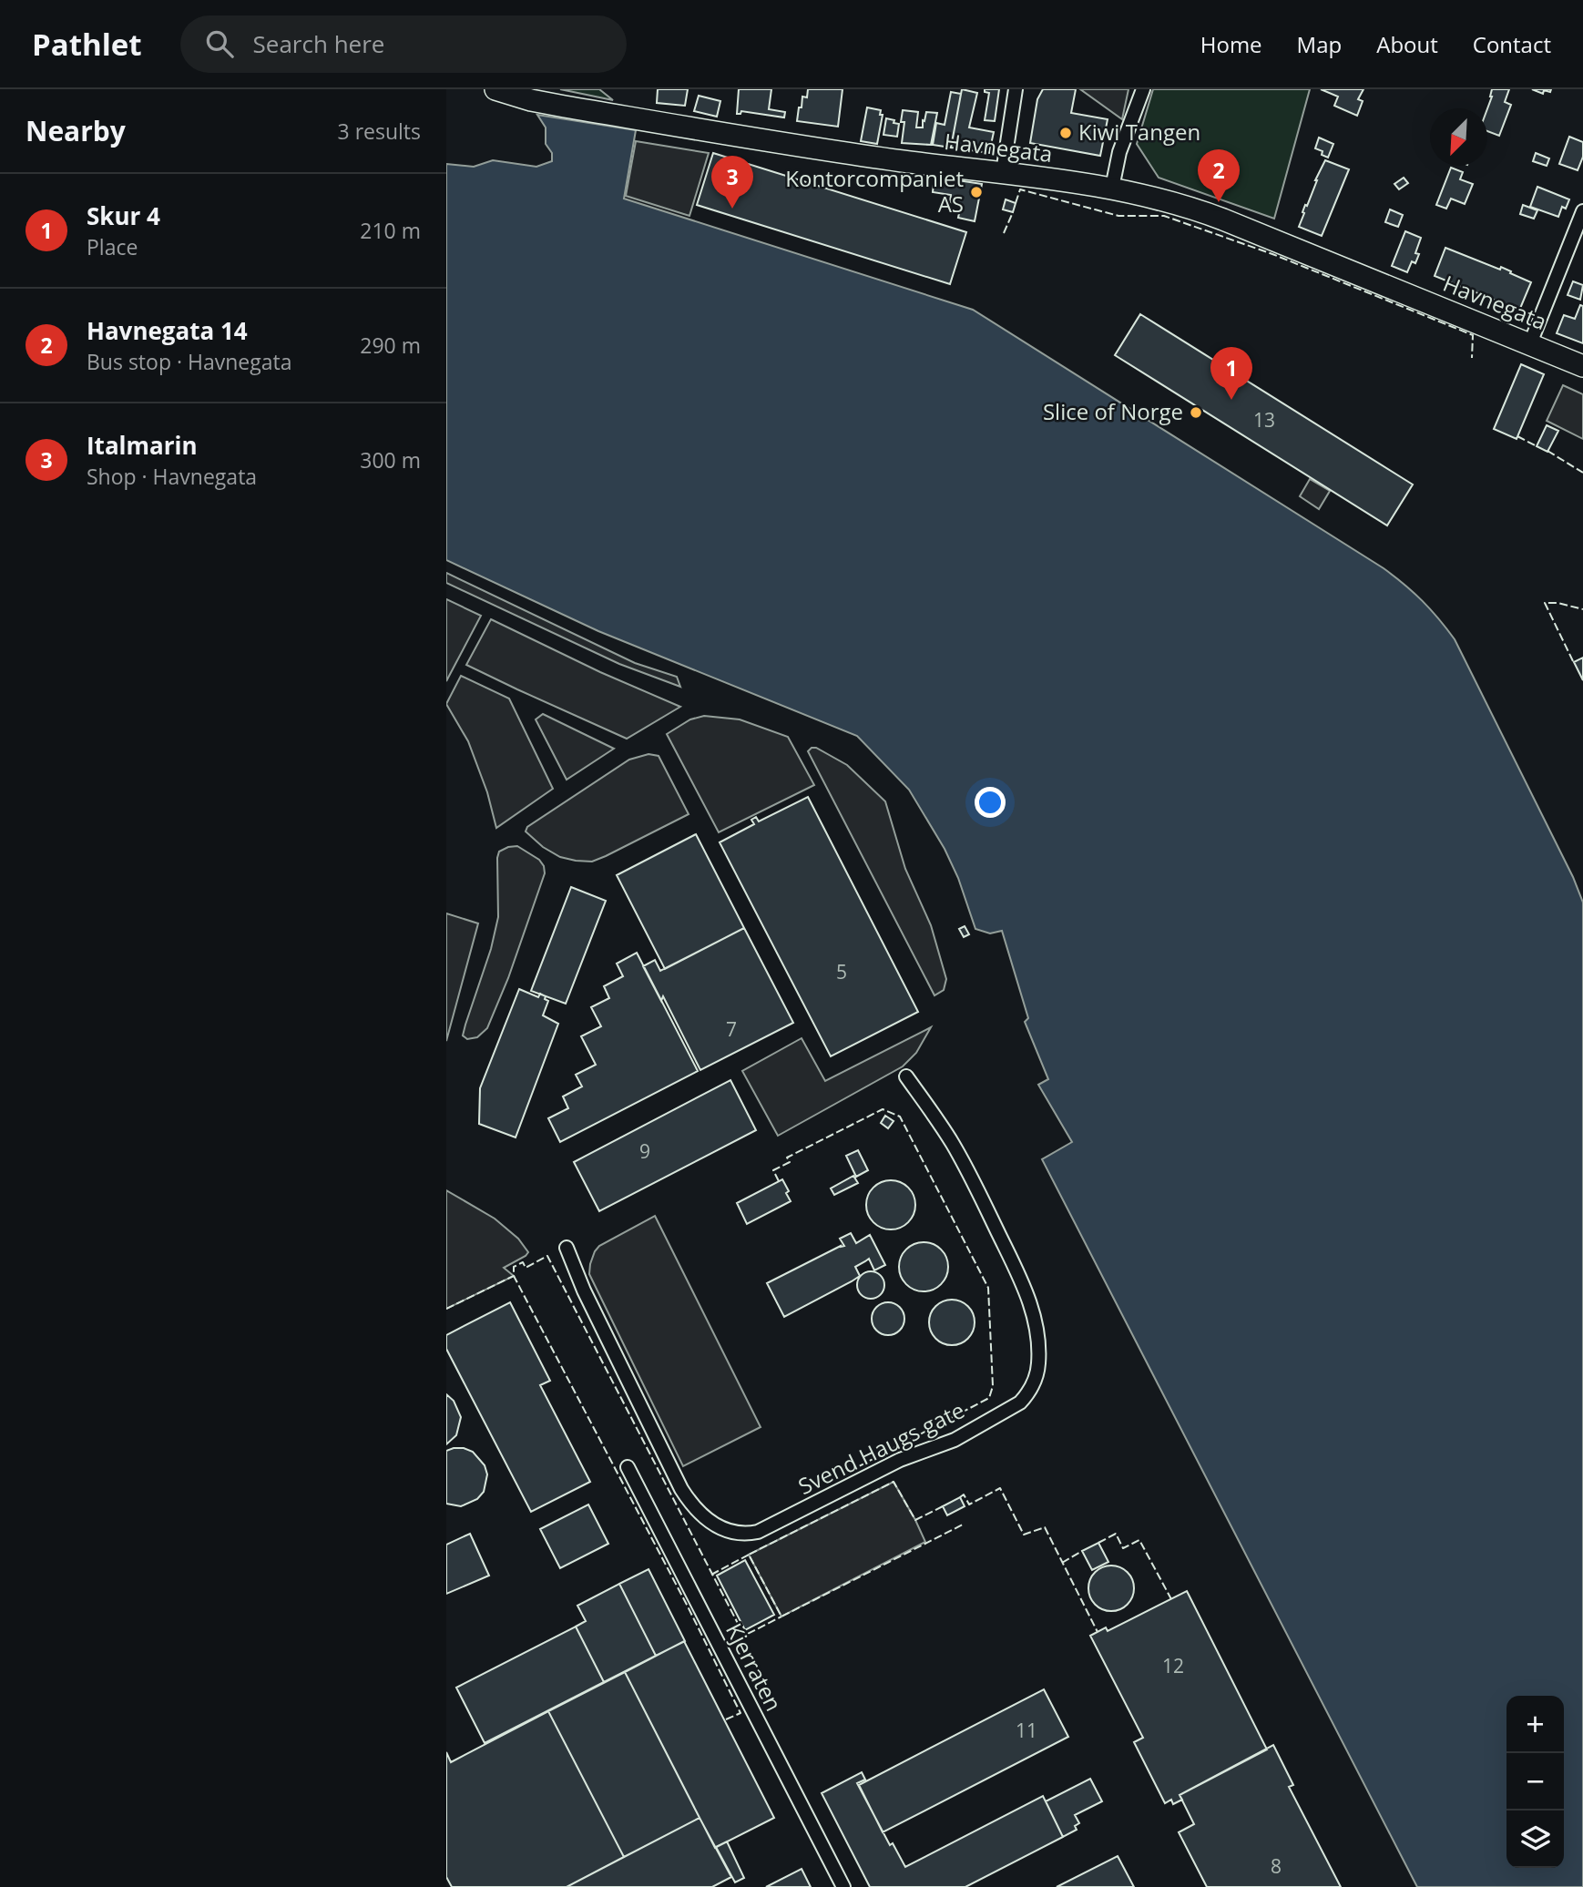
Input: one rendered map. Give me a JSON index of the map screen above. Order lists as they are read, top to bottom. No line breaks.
{"streets":{"main road":["Havnegata"],"street":["Svend Haugs gate","Kjerraten"]},"places":["Kiwi Tangen","Kontorcompaniet AS","Slice of Norge"],"house_numbers":["13","5","7","9","12","11","8"],"north":"bottom left","page":{"header":"Pathlet","search":"Search here","nav":["Home","Map","About","Contact"],"heading":["Nearby","3 results"],"pins":["2","3","1"],"list":[{"mark":"1","name":"Skur 4","note":"Place","value":"210 m"},{"mark":"2","name":"Havnegata 14","note":"Bus stop · Havnegata","value":"290 m"},{"mark":"3","name":"Italmarin","note":"Shop · Havnegata","value":"300 m"}],"map_buttons":["+","−"]}}
